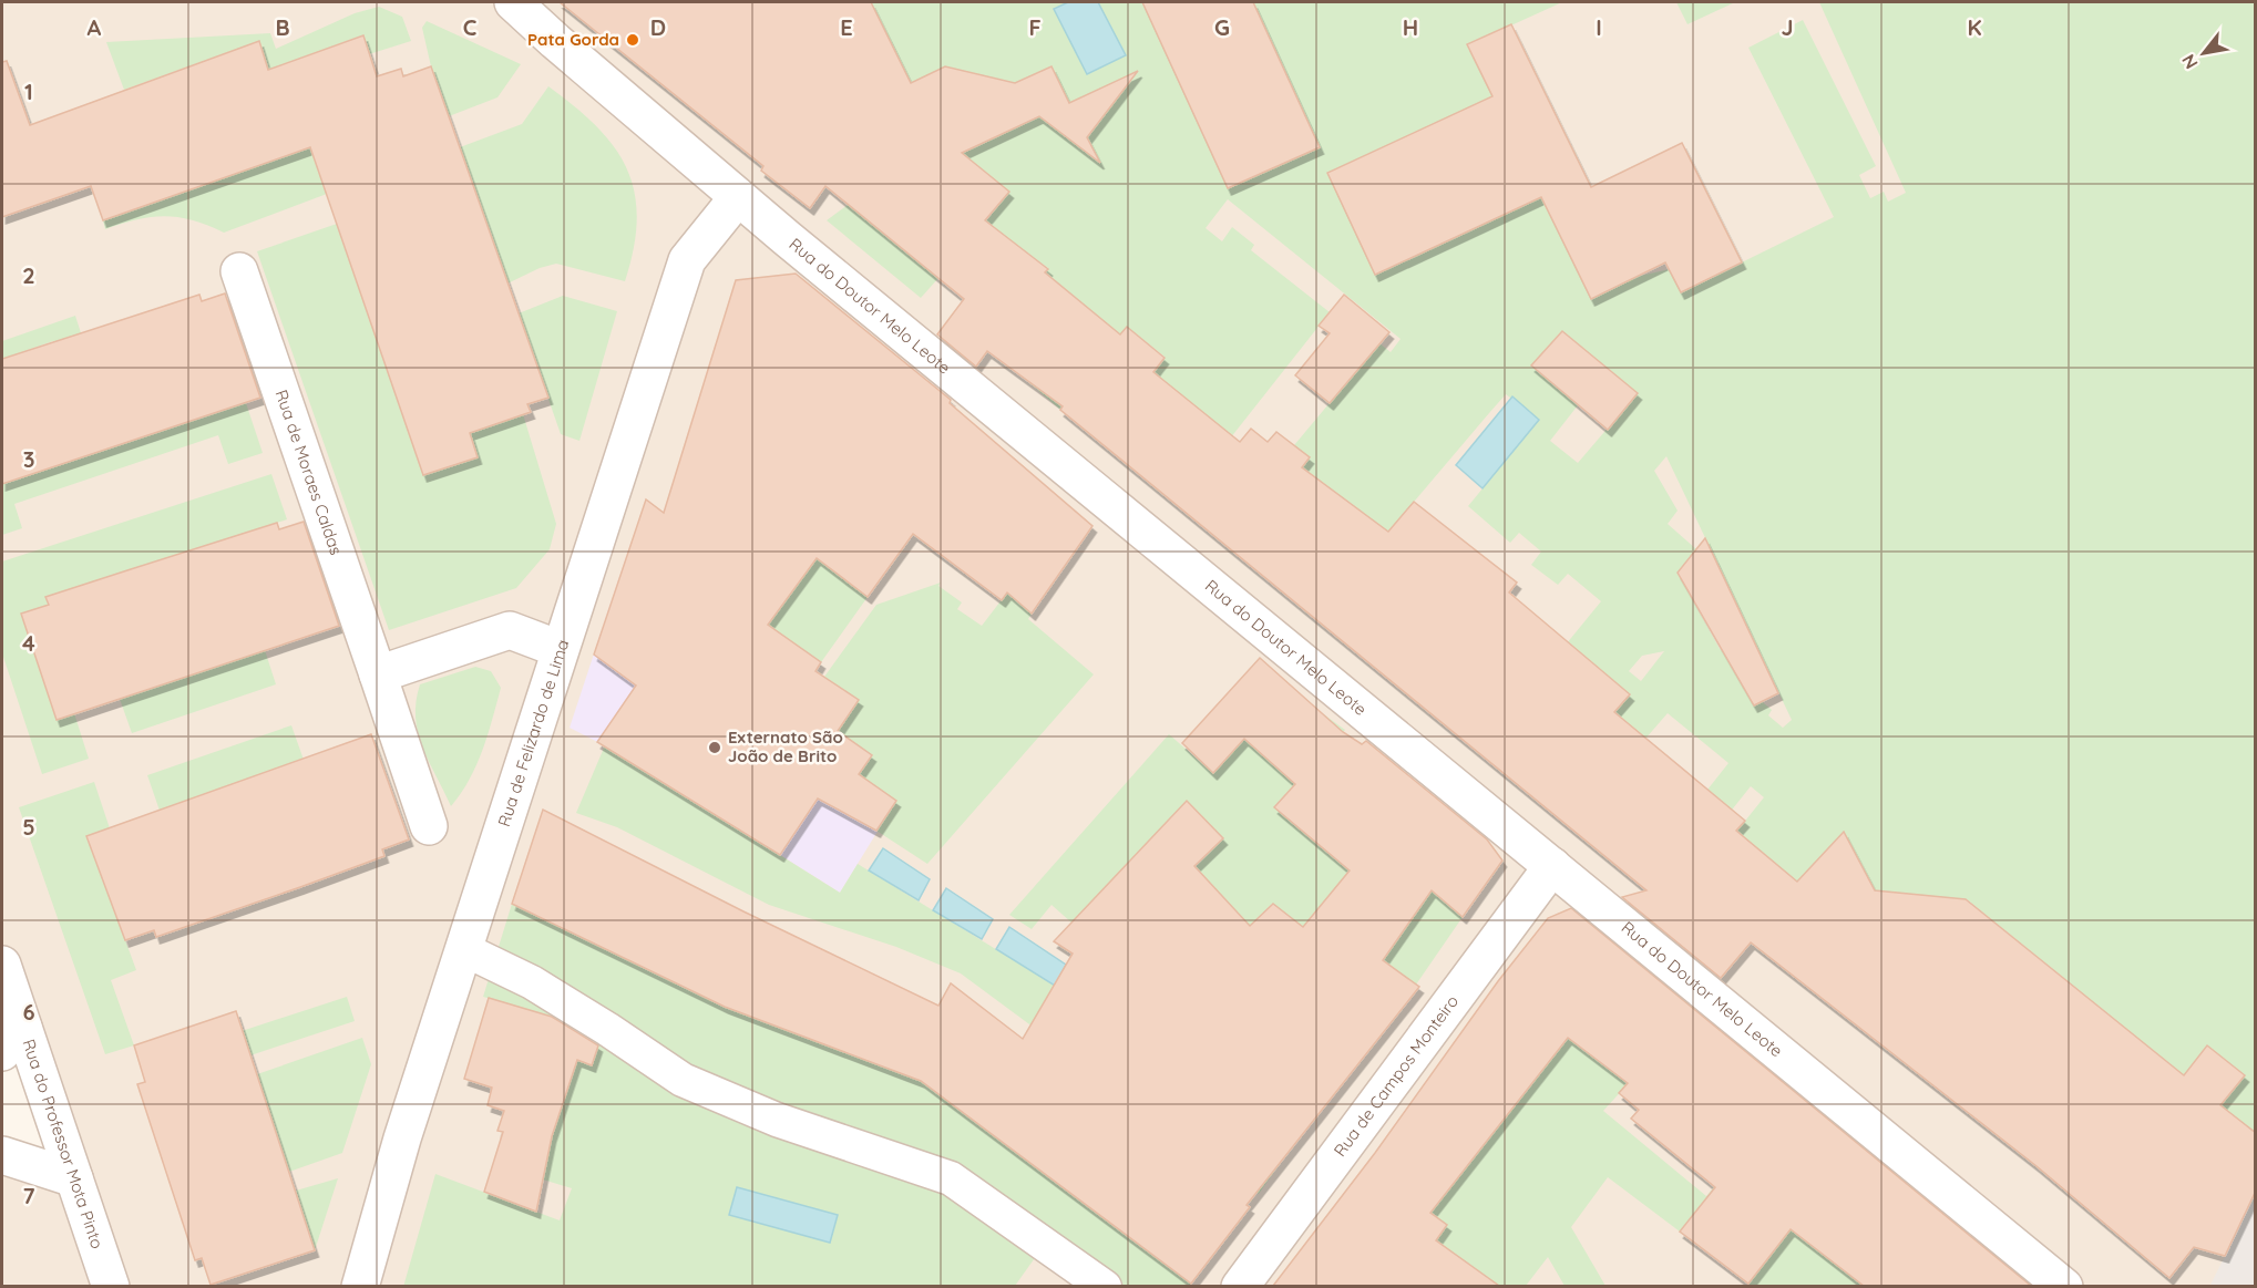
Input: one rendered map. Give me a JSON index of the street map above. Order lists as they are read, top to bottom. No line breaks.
{"streets":{"street":["Rua do Doutor Melo Leote","Rua de Moraes Caldas","Rua de Felizardo de Lima","Rua de Campos Monteiro","Rua do Professor Mota Pinto"]},"crossings":[["Rua do Doutor Melo Leote","Rua de Felizardo de Lima"],["Rua do Doutor Melo Leote","Rua de Campos Monteiro"]],"places":["Pata Gorda","Externato São João de Brito"],"north":"bottom left","grid":{"columns":["A","B","C","D","E","F","G","H","I","J","K"],"rows":["1","2","3","4","5","6","7"]}}
